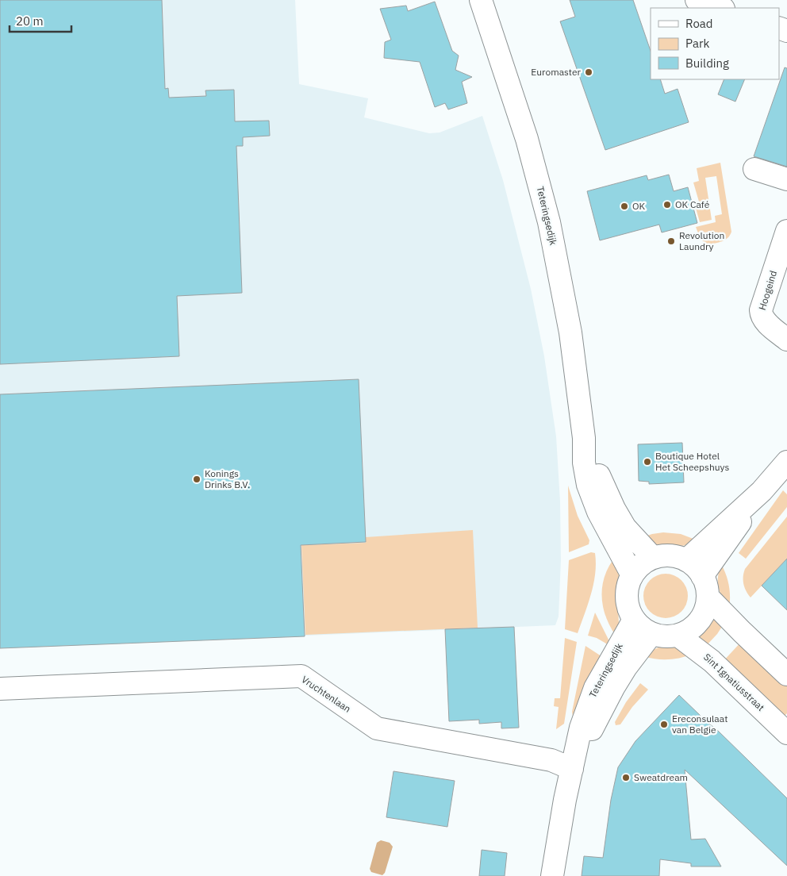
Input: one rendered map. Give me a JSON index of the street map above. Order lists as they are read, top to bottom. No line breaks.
{"streets":{"street":["Teteringsedijk","Hoogeind","Sint Ignatiusstraat","Vruchtenlaan"]},"crossings":[["Teteringsedijk","Sint Ignatiusstraat"],["Teteringsedijk","Vruchtenlaan"]],"places":["Euromaster","OK Café","OK","Revolution Laundry","Boutique Hotel Het Scheepshuys","Konings Drinks B.V.","Ereconsulaat van Belgie","Sweatdream"],"legend":["Road","Park","Building"],"scale_bar":"20 m"}
